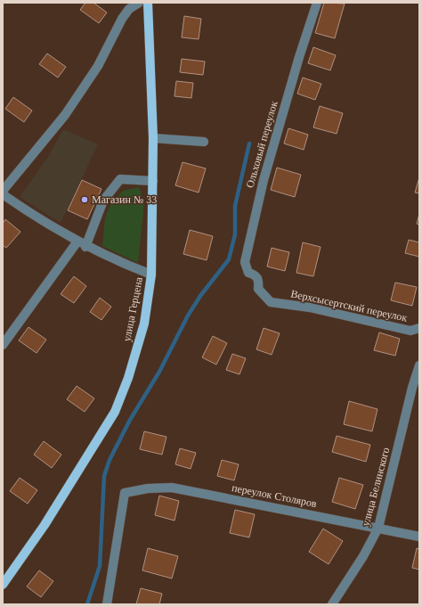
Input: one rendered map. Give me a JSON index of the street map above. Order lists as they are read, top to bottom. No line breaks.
{"streets":{"main road":["улица Герцена"],"street":["Ольховый переулок","Верхсысертский переулок","улица Белинского","переулок Столяров"]},"crossings":[["Ольховый переулок","Верхсысертский переулок"],["улица Белинского","переулок Столяров"]],"places":["Магазин № 33"]}
